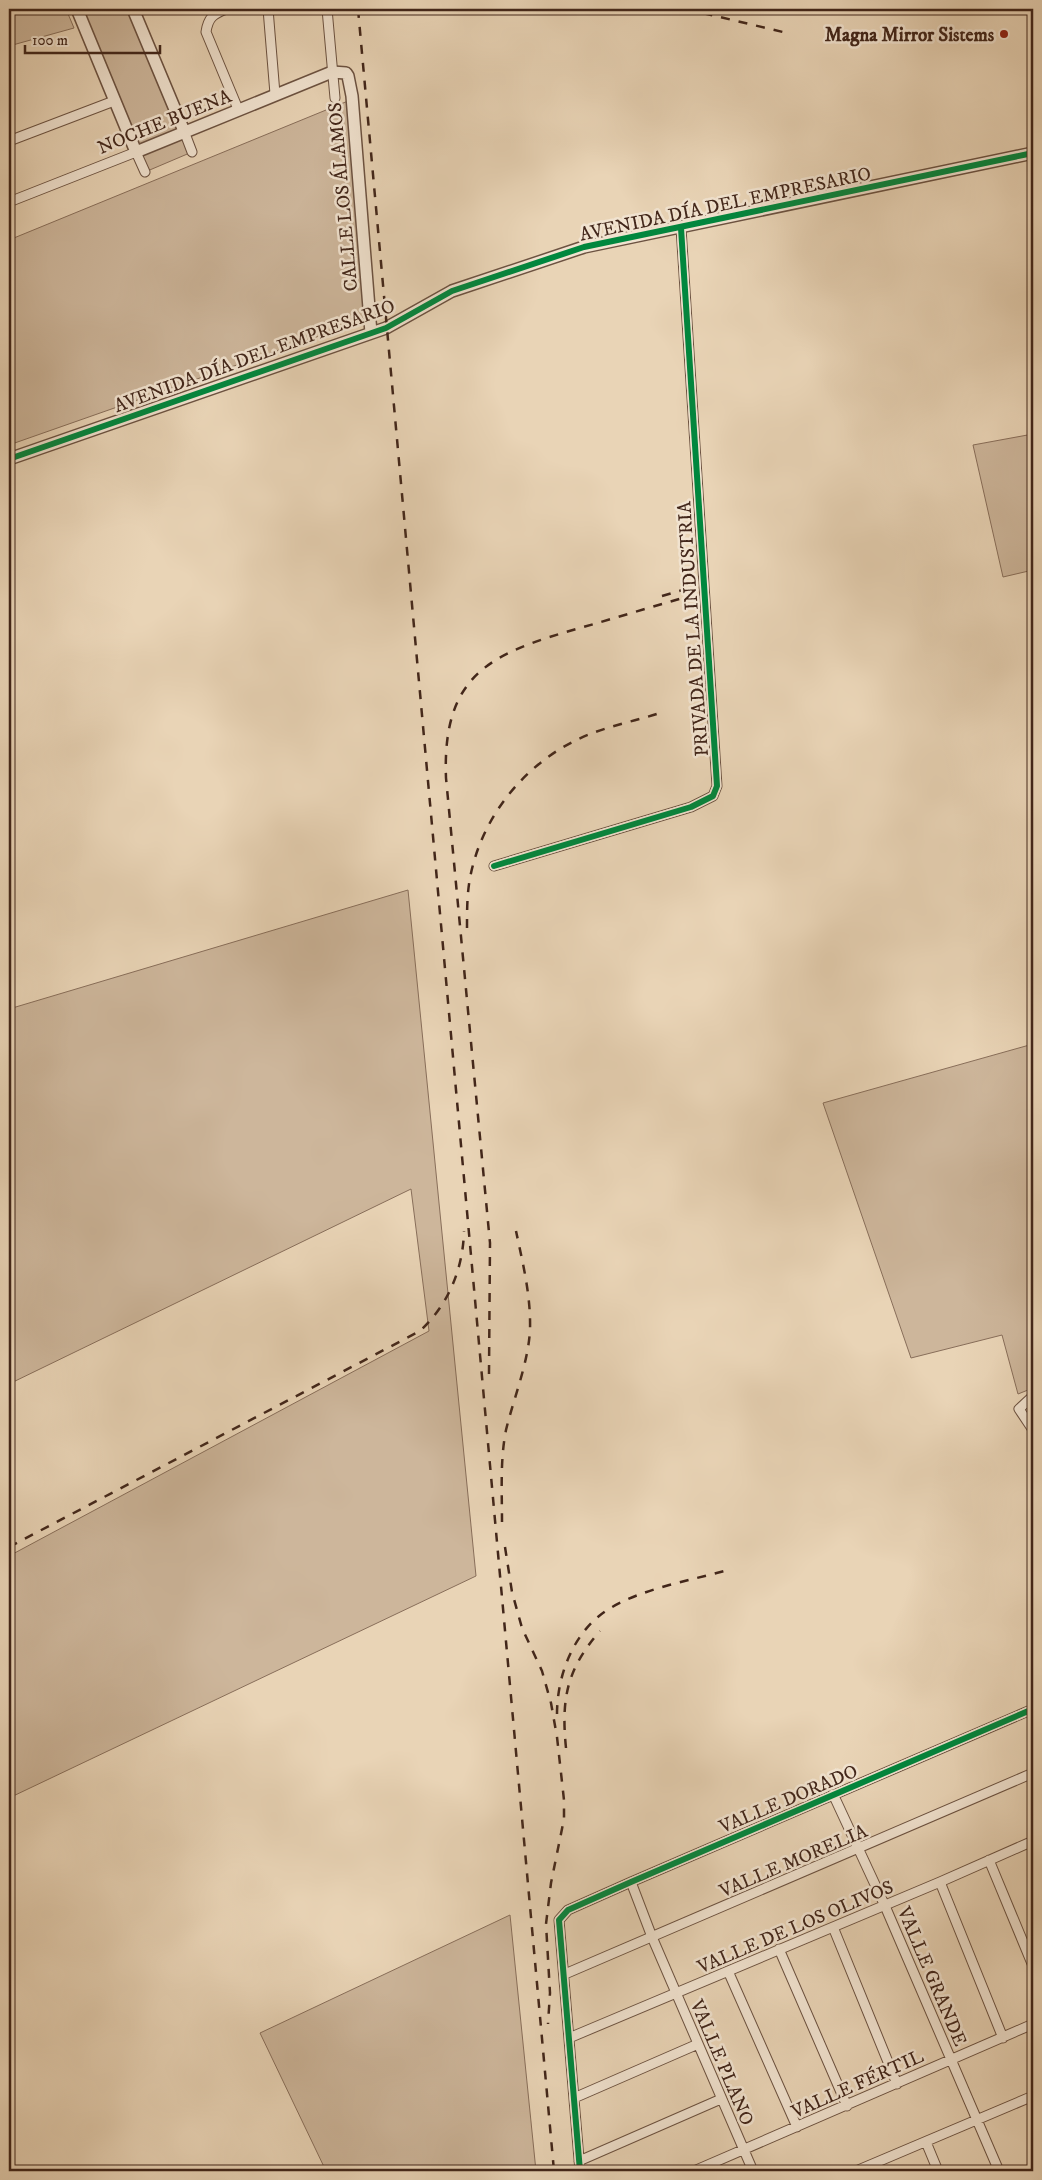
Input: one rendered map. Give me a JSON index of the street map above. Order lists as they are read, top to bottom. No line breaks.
{"streets":{"street":["NOCHE BUENA","CALLE LOS ÁLAMOS","AVENIDA DÍA DEL EMPRESARIO","PRIVADA DE LA INDUSTRIA","VALLE DORADO","VALLE MORELIA","VALLE DE LOS OLIVOS","VALLE GRANDE","VALLE PLANO","VALLE FÉRTIL"]},"crossings":[["NOCHE BUENA","CALLE LOS ÁLAMOS"],["CALLE LOS ÁLAMOS","AVENIDA DÍA DEL EMPRESARIO"],["AVENIDA DÍA DEL EMPRESARIO","PRIVADA DE LA INDUSTRIA"],["VALLE DORADO","VALLE MORELIA"],["VALLE DORADO","VALLE GRANDE"],["VALLE DORADO","VALLE PLANO"],["VALLE MORELIA","VALLE GRANDE"],["VALLE MORELIA","VALLE PLANO"],["VALLE DE LOS OLIVOS","VALLE GRANDE"],["VALLE DE LOS OLIVOS","VALLE PLANO"],["VALLE GRANDE","VALLE FÉRTIL"],["VALLE PLANO","VALLE FÉRTIL"]],"places":["Magna Mirror Sistems"],"scale_bar":"100 m"}
